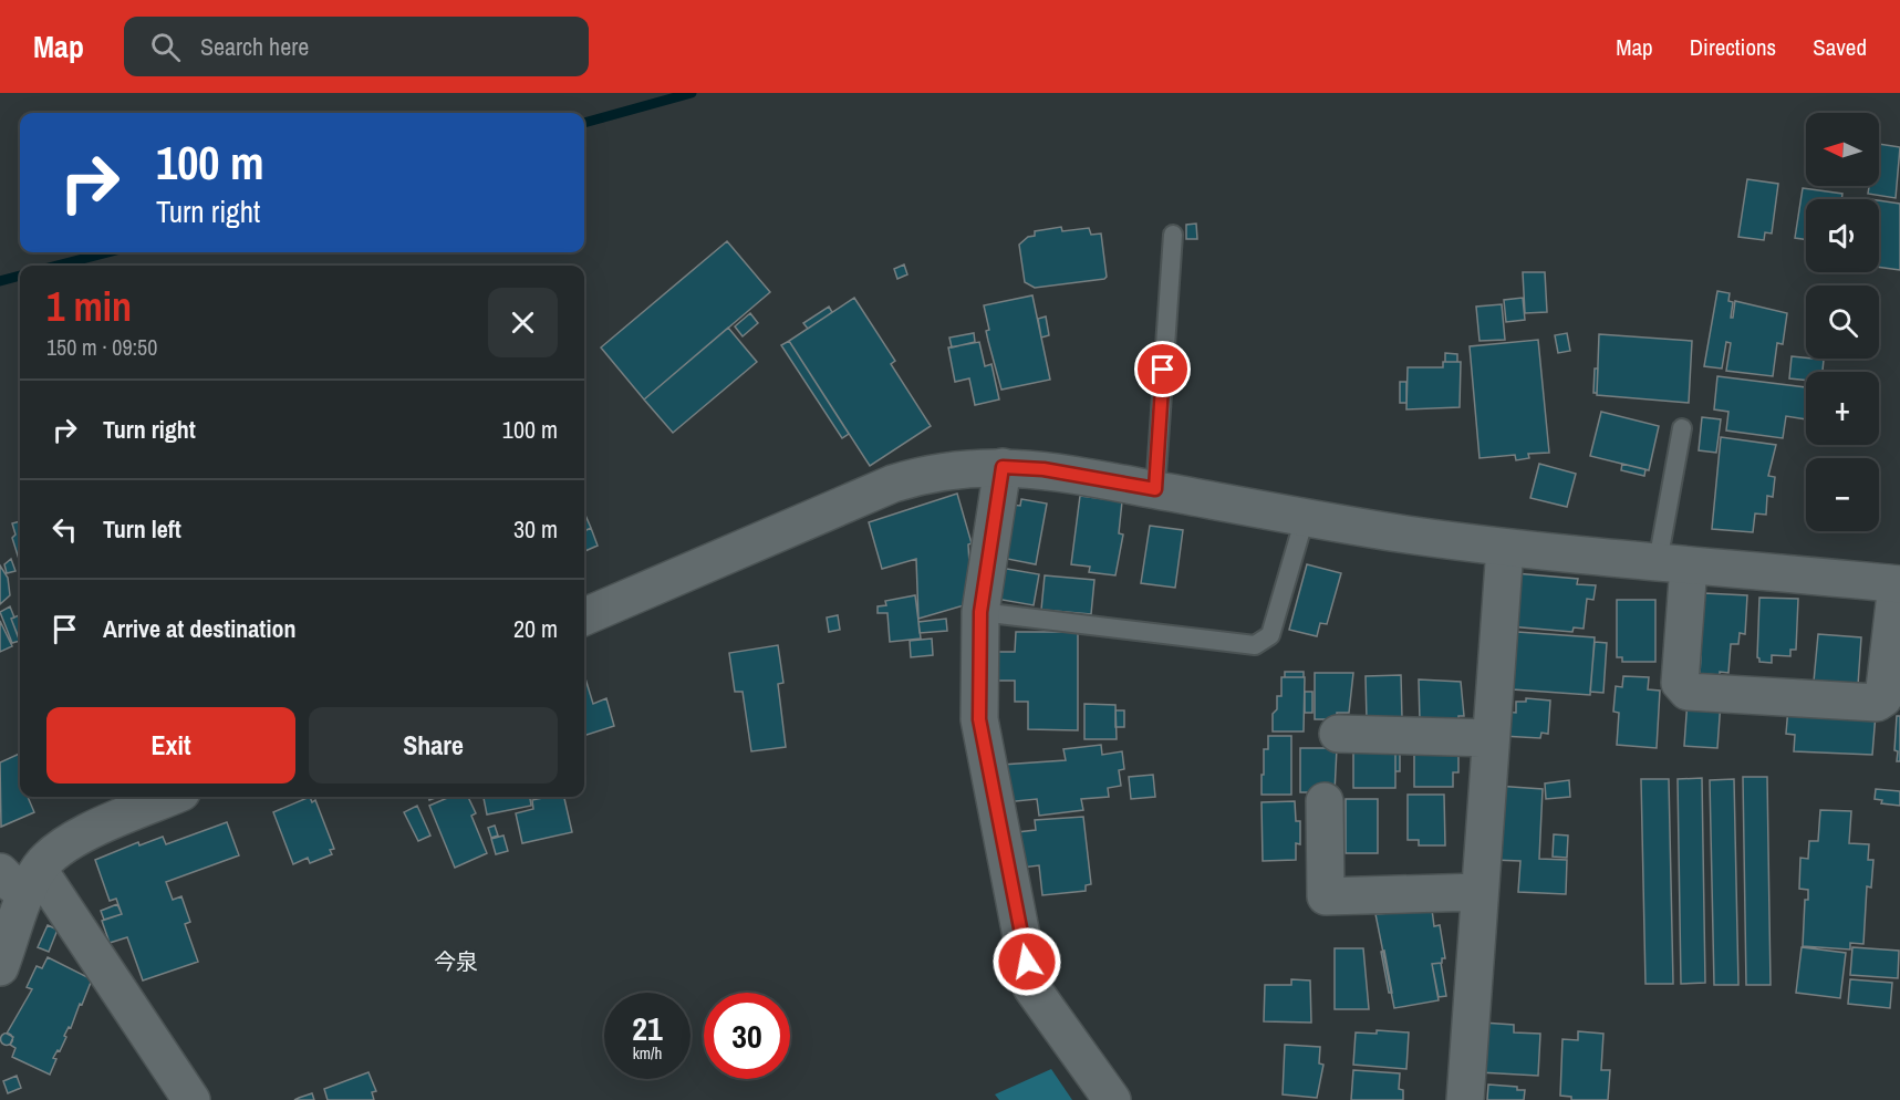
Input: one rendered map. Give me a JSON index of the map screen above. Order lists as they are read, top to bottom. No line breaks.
{"districts":["今泉"],"north":"left","page":{"header":"Map","search":"Search here","nav":["Map","Directions","Saved"],"map_buttons":["+","−"],"turn":["100 m","Turn right"],"heading":["1 min","150 m · 09:50"],"list":[{"name":"Turn right","value":"100 m"},{"name":"Turn left","value":"30 m"},{"name":"Arrive at destination","value":"20 m"}],"buttons":["Exit","Share"],"speed":"21 km/h","limit":"30"}}
